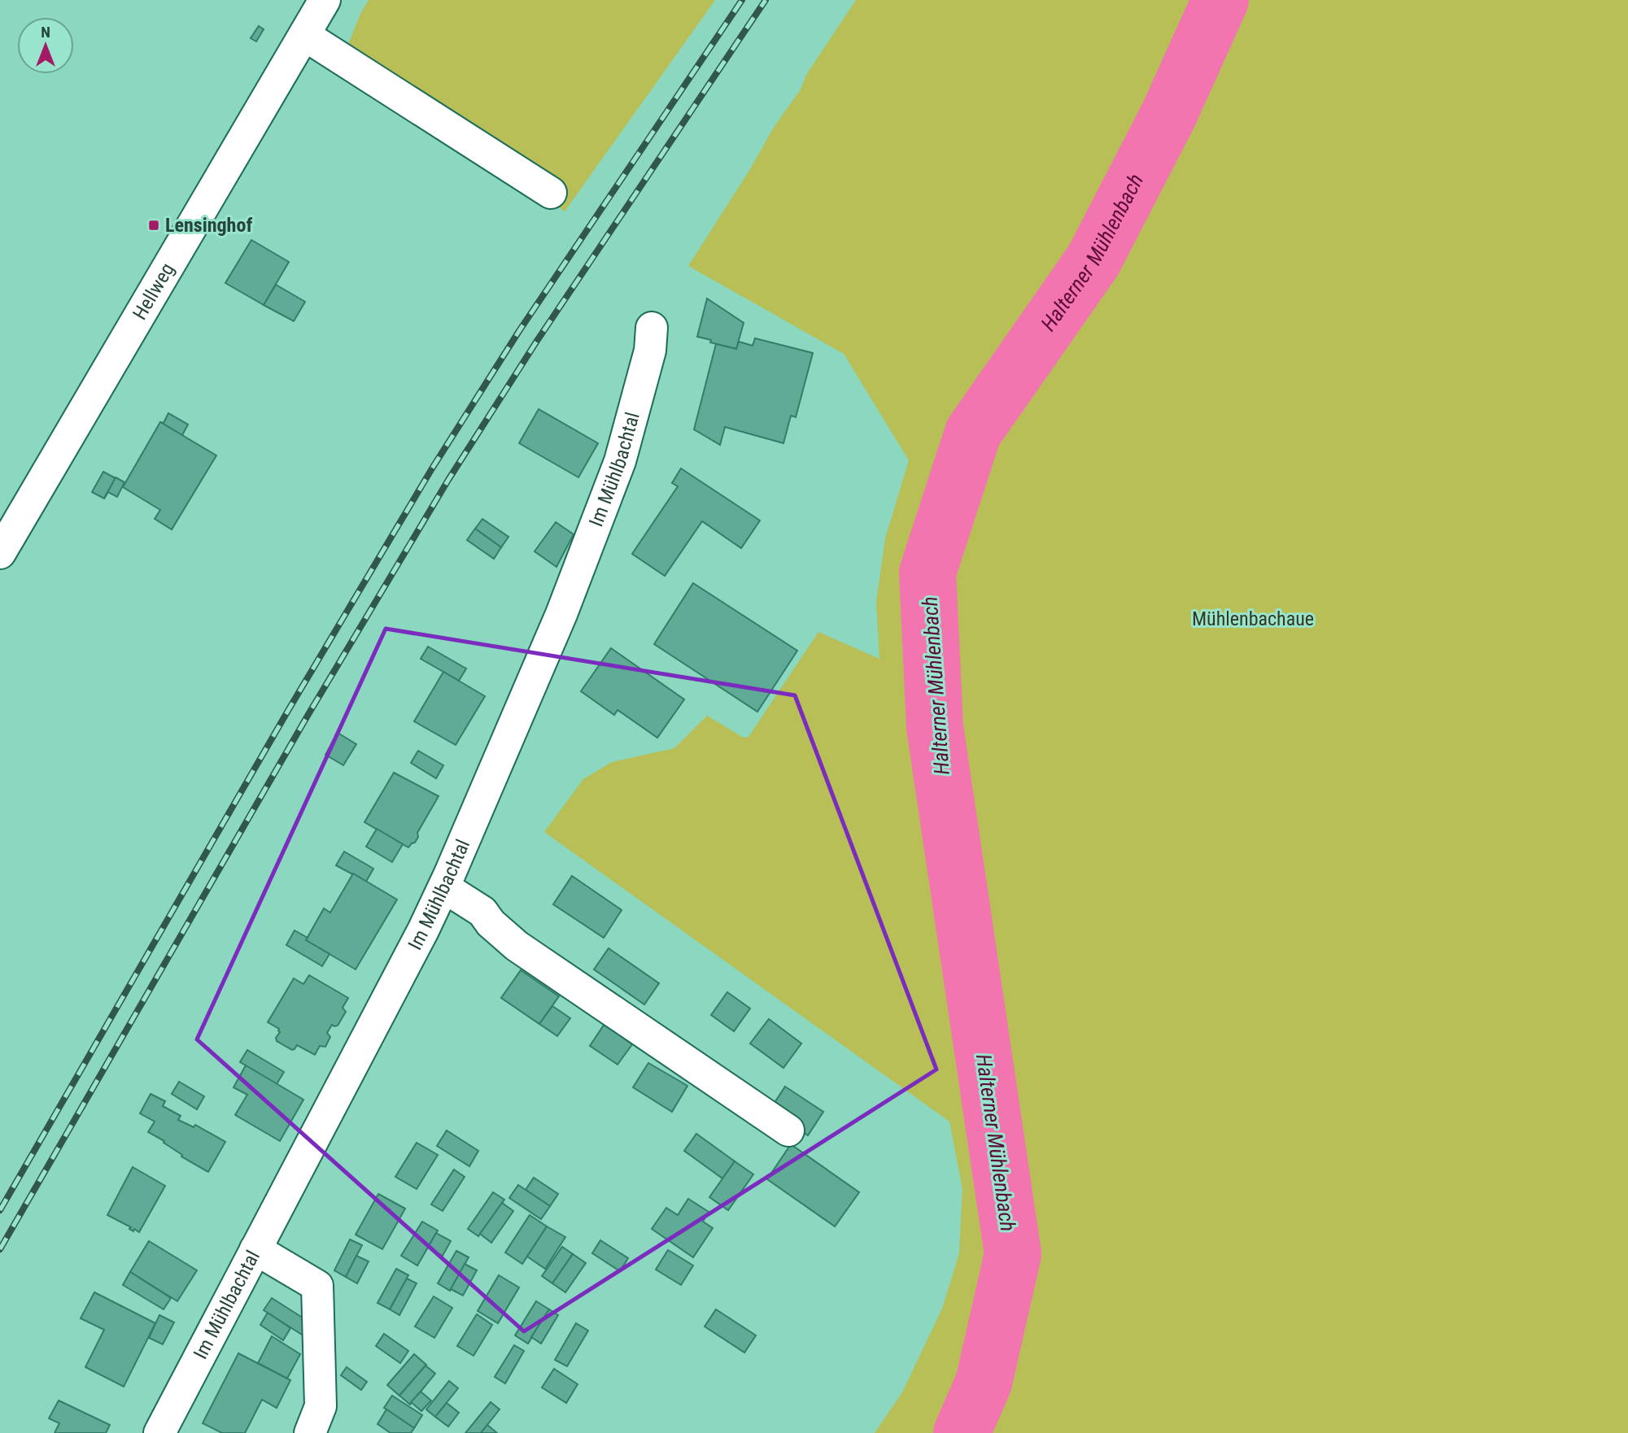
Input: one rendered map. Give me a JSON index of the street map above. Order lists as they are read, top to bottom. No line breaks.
{"streets":{"street":["Hellweg","Im Mühlbachtal"]},"water":["Halterner Mühlenbach"],"parks":["Mühlenbachaue"],"places":{"transit":["Lensinghof"]},"north":"top"}
